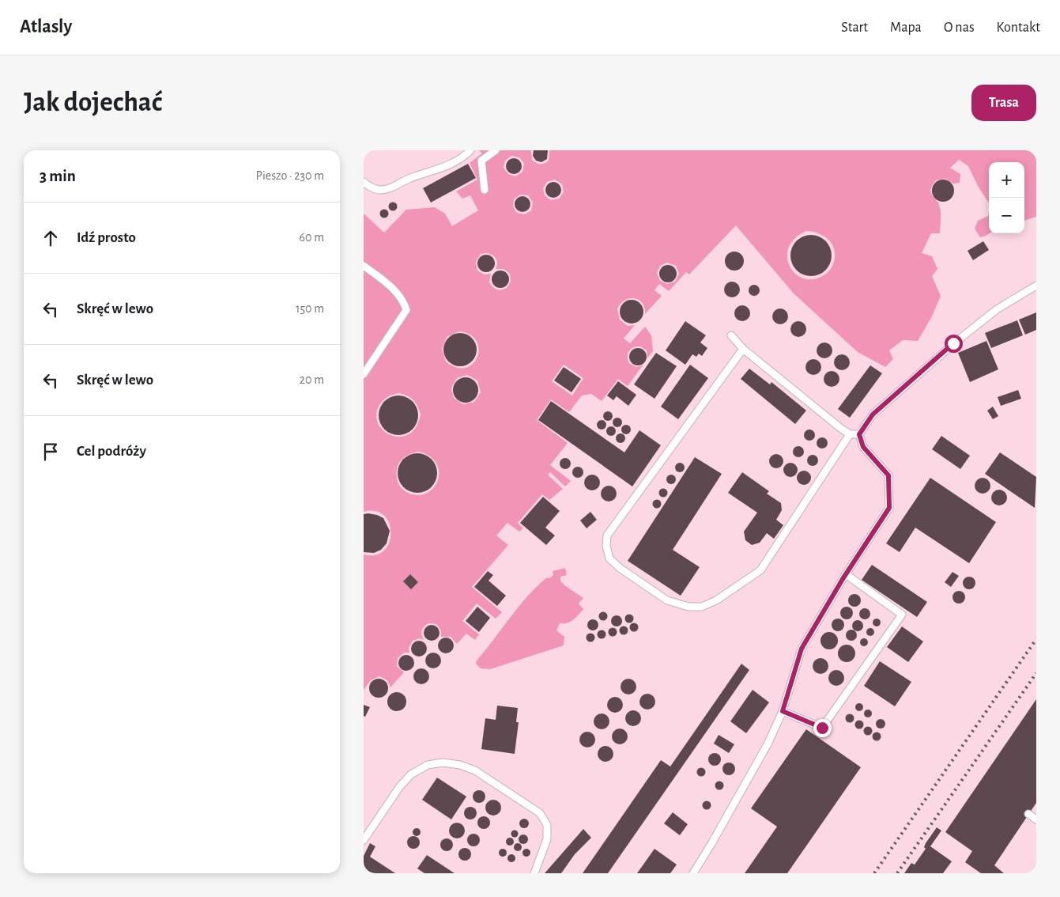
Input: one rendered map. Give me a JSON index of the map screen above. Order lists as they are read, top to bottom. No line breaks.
{"page":{"header":"Atlasly","nav":["Start","Mapa","O nas","Kontakt"],"buttons":"Trasa","title":"Jak dojechać","heading":["3 min","Pieszo · 230 m"],"map_buttons":["+","−"],"list":[["Idź prosto","60 m"],["Skręć w lewo","150 m"],["Skręć w lewo","20 m"],"Cel podróży"]}}
